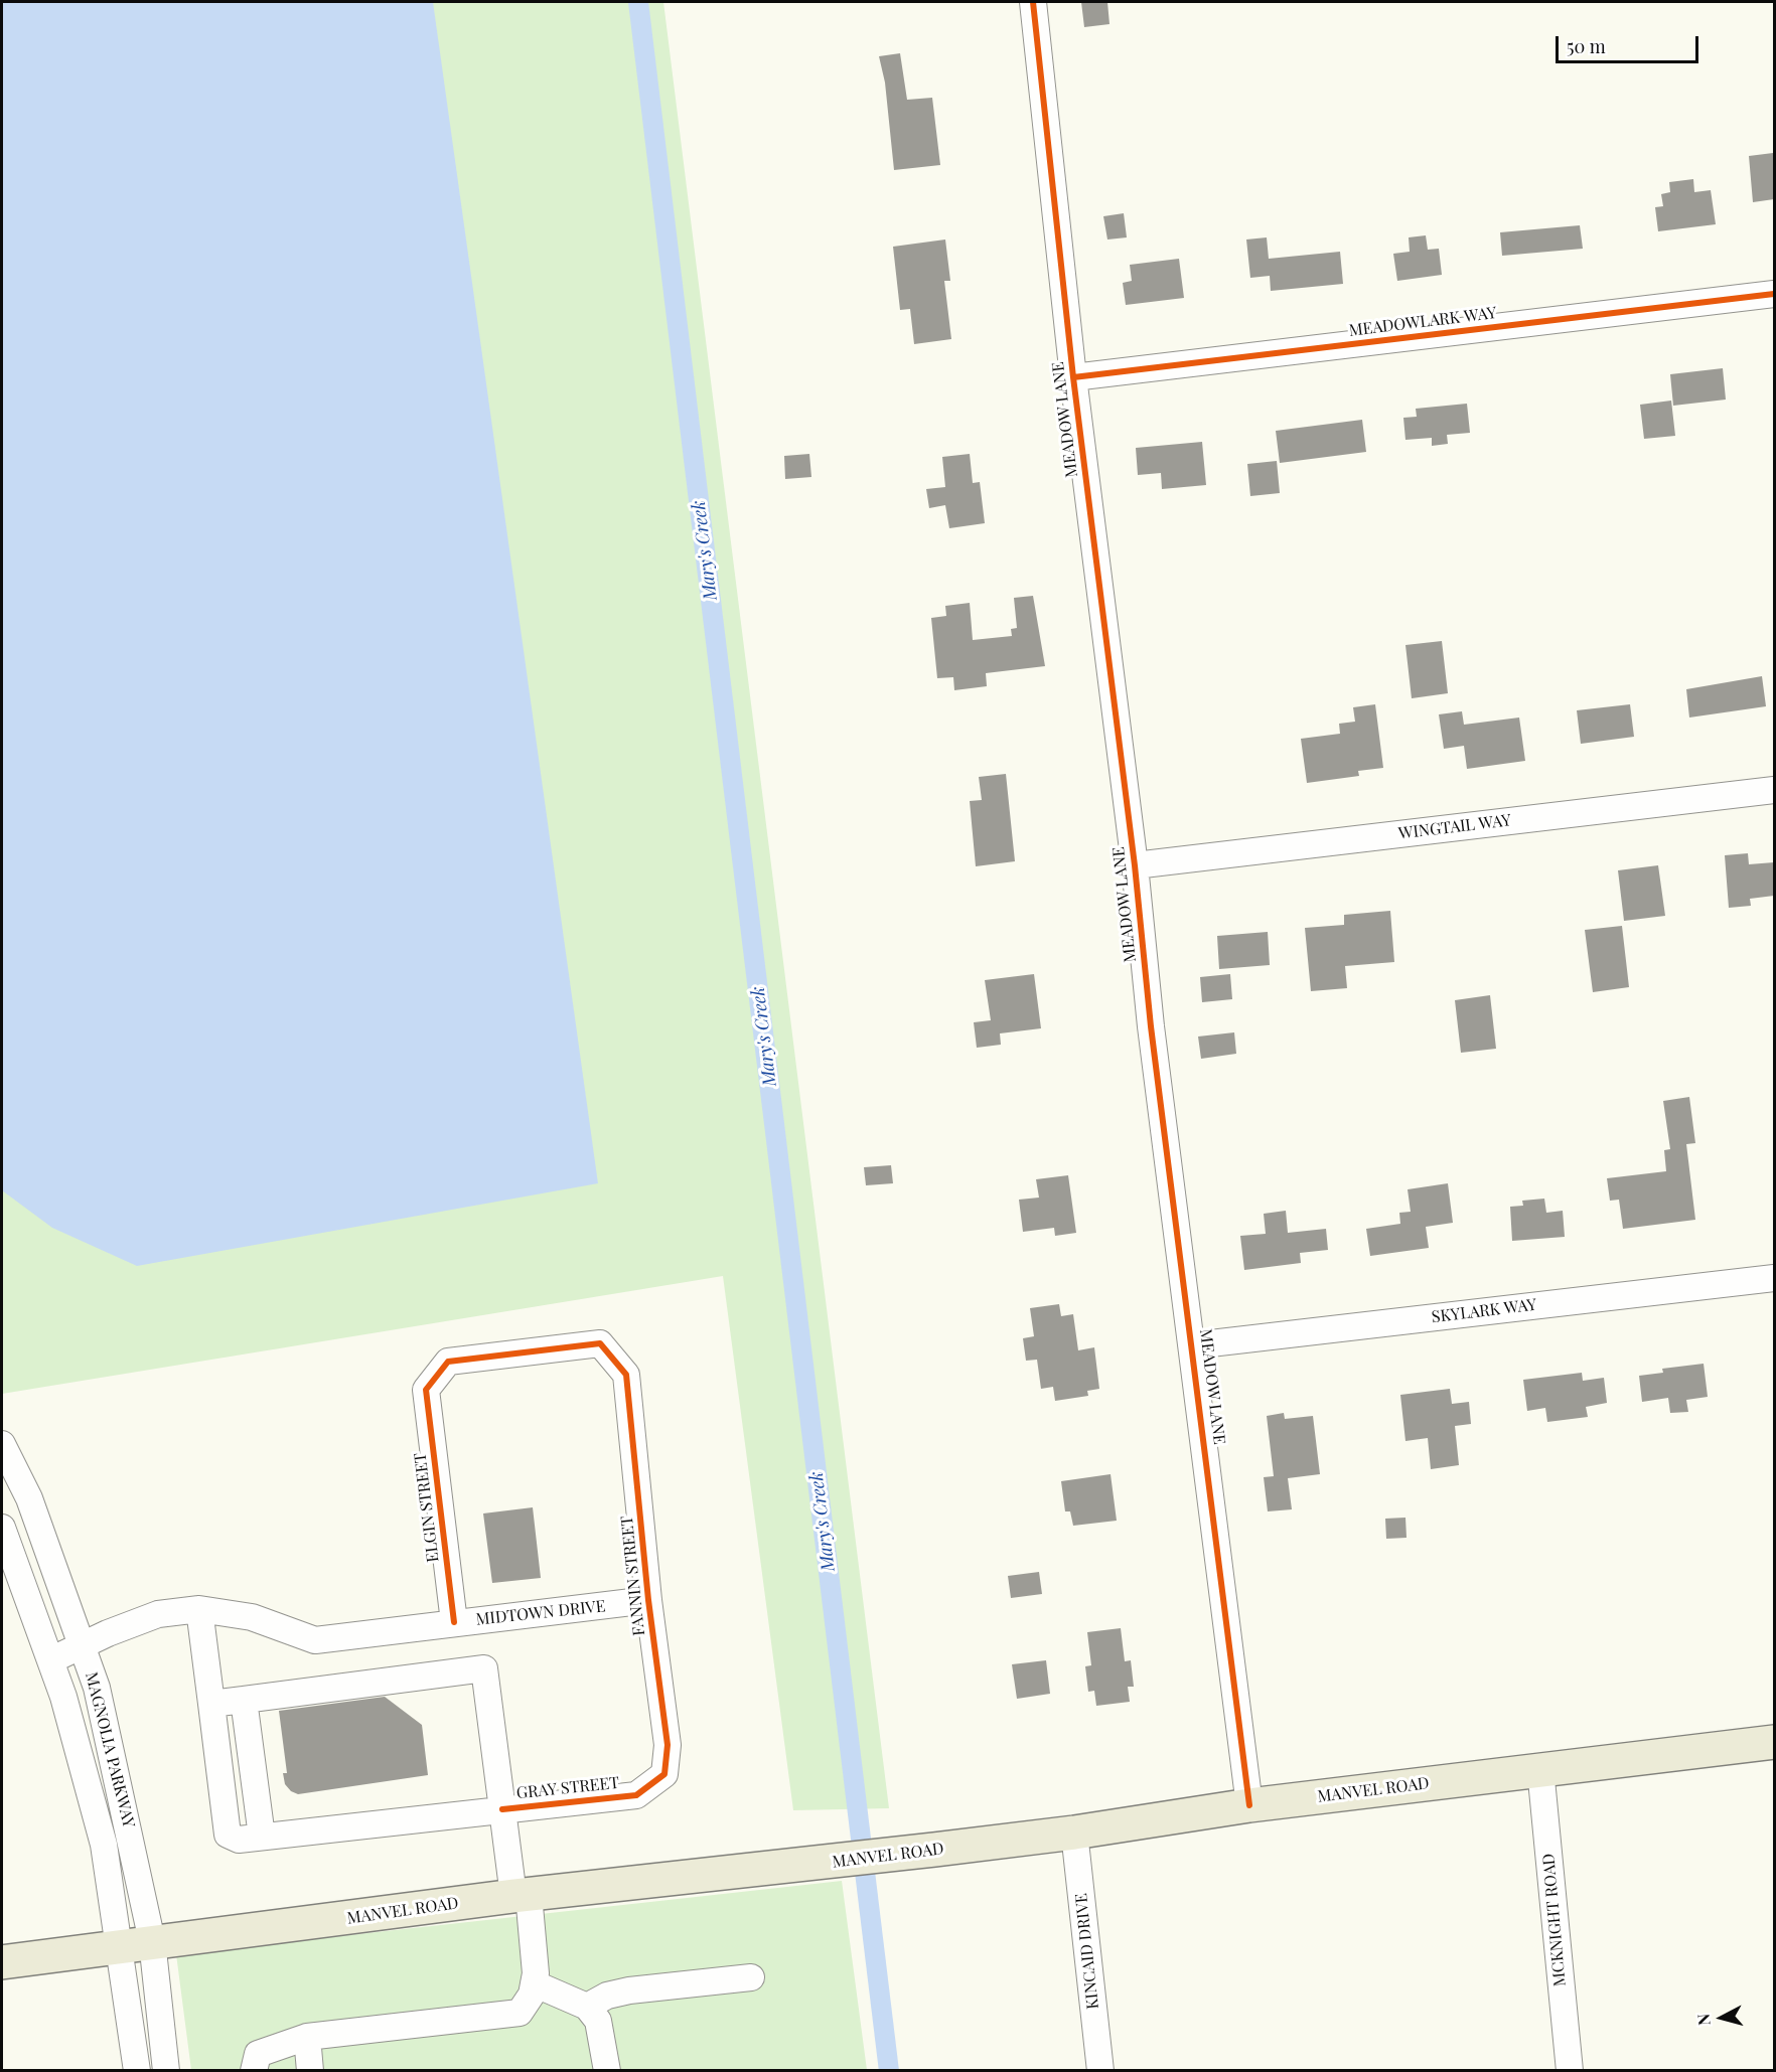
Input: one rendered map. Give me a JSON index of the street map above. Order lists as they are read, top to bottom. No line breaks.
{"streets":{"main road":["MANVEL ROAD"],"street":["MEADOWLARK WAY","MEADOW LANE","WINGTAIL WAY","SKYLARK WAY","ELGIN STREET","FANNIN STREET","MIDTOWN DRIVE","MAGNOLIA PARKWAY","GRAY STREET","MCKNIGHT ROAD","KINCAID DRIVE"]},"crossings":[["MEADOWLARK WAY","MEADOW LANE"],["MEADOW LANE","WINGTAIL WAY"],["MEADOW LANE","SKYLARK WAY"],["MEADOW LANE","MANVEL ROAD"],["ELGIN STREET","FANNIN STREET"],["ELGIN STREET","MIDTOWN DRIVE"],["FANNIN STREET","MIDTOWN DRIVE"],["FANNIN STREET","GRAY STREET"],["MIDTOWN DRIVE","MAGNOLIA PARKWAY"],["MAGNOLIA PARKWAY","MANVEL ROAD"],["MANVEL ROAD","MCKNIGHT ROAD"],["MANVEL ROAD","KINCAID DRIVE"]],"water":["Mary's Creek"],"scale_bar":"50 m","north":"left"}
